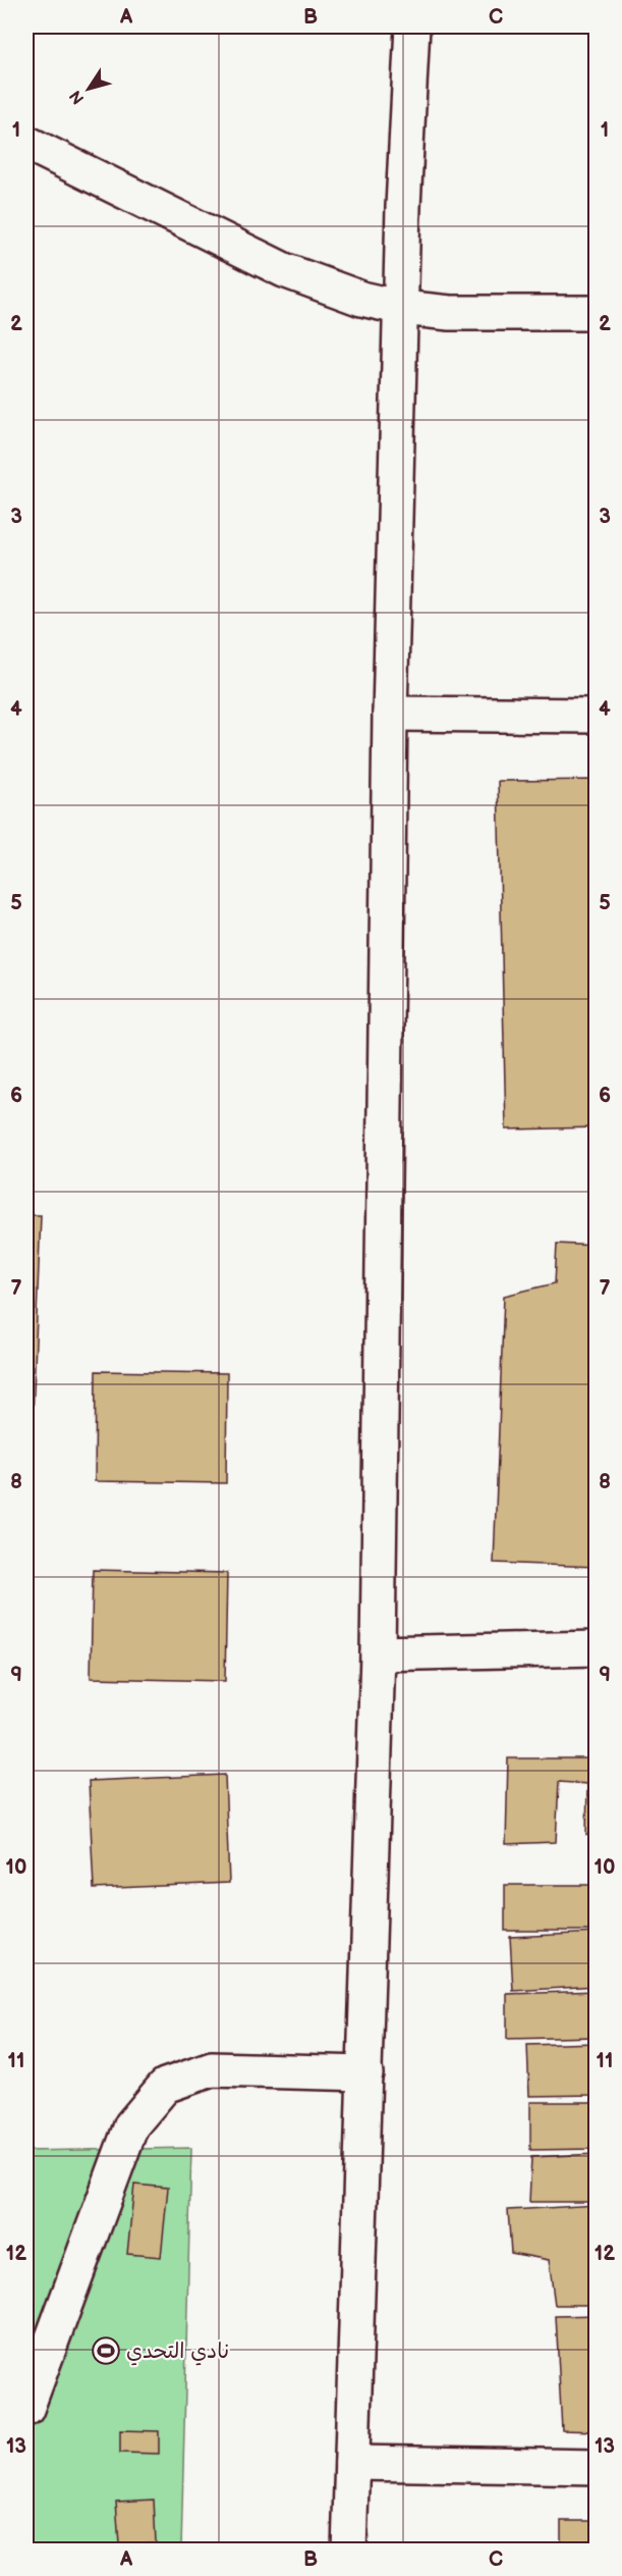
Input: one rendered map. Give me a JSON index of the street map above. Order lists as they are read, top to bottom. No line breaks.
{"places":{"sports":["نادي التحدي"]},"north":"bottom left","grid":{"columns":["A","B","C"],"rows":["1","2","3","4","5","6","7","8","9","10","11","12","13"]}}
